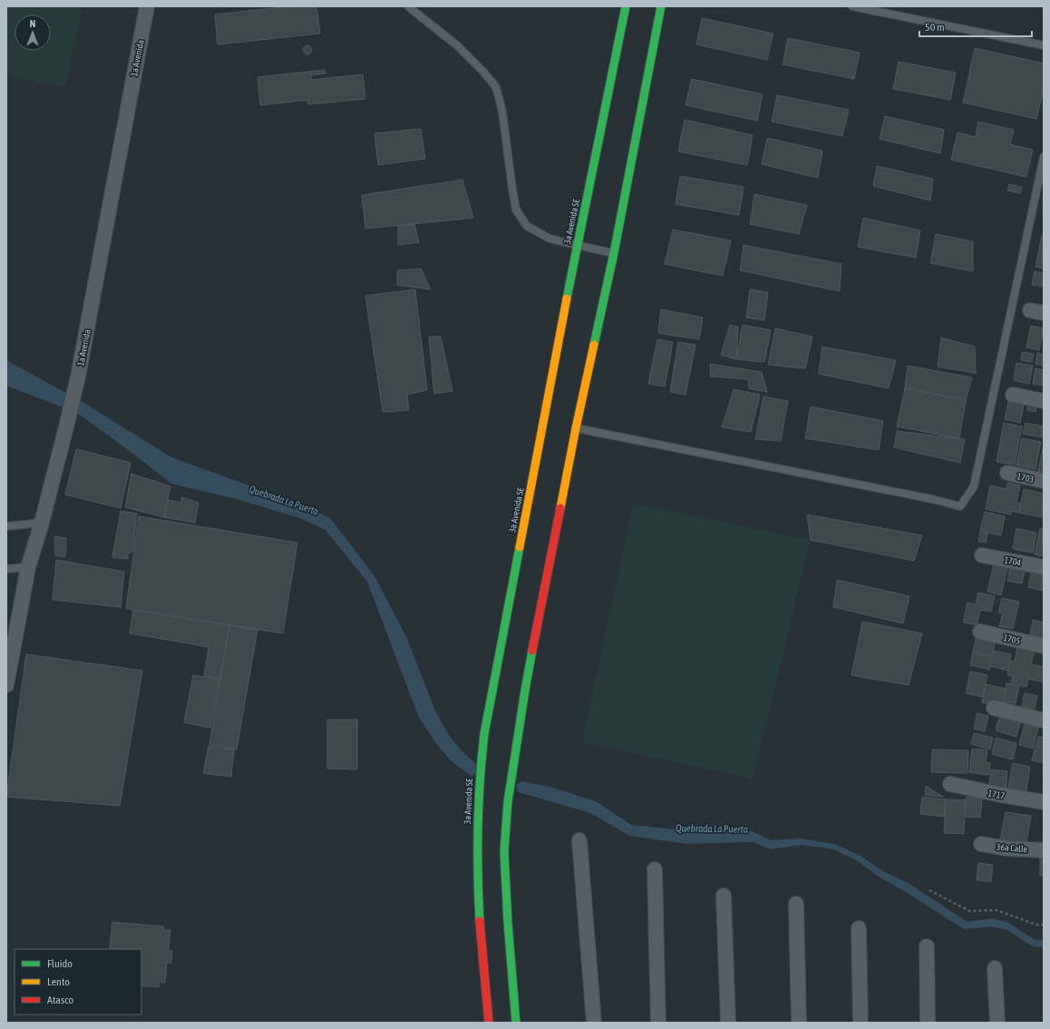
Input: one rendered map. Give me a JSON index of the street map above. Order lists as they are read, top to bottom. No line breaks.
{"streets":{"street":["1a Avenida","3a Avenida SE","1703","1704","1705","1717","36a Calle"]},"water":["Quebrada La Puerta"],"legend":["Fluido","Lento","Atasco"],"scale_bar":"50 m","north":"top"}
